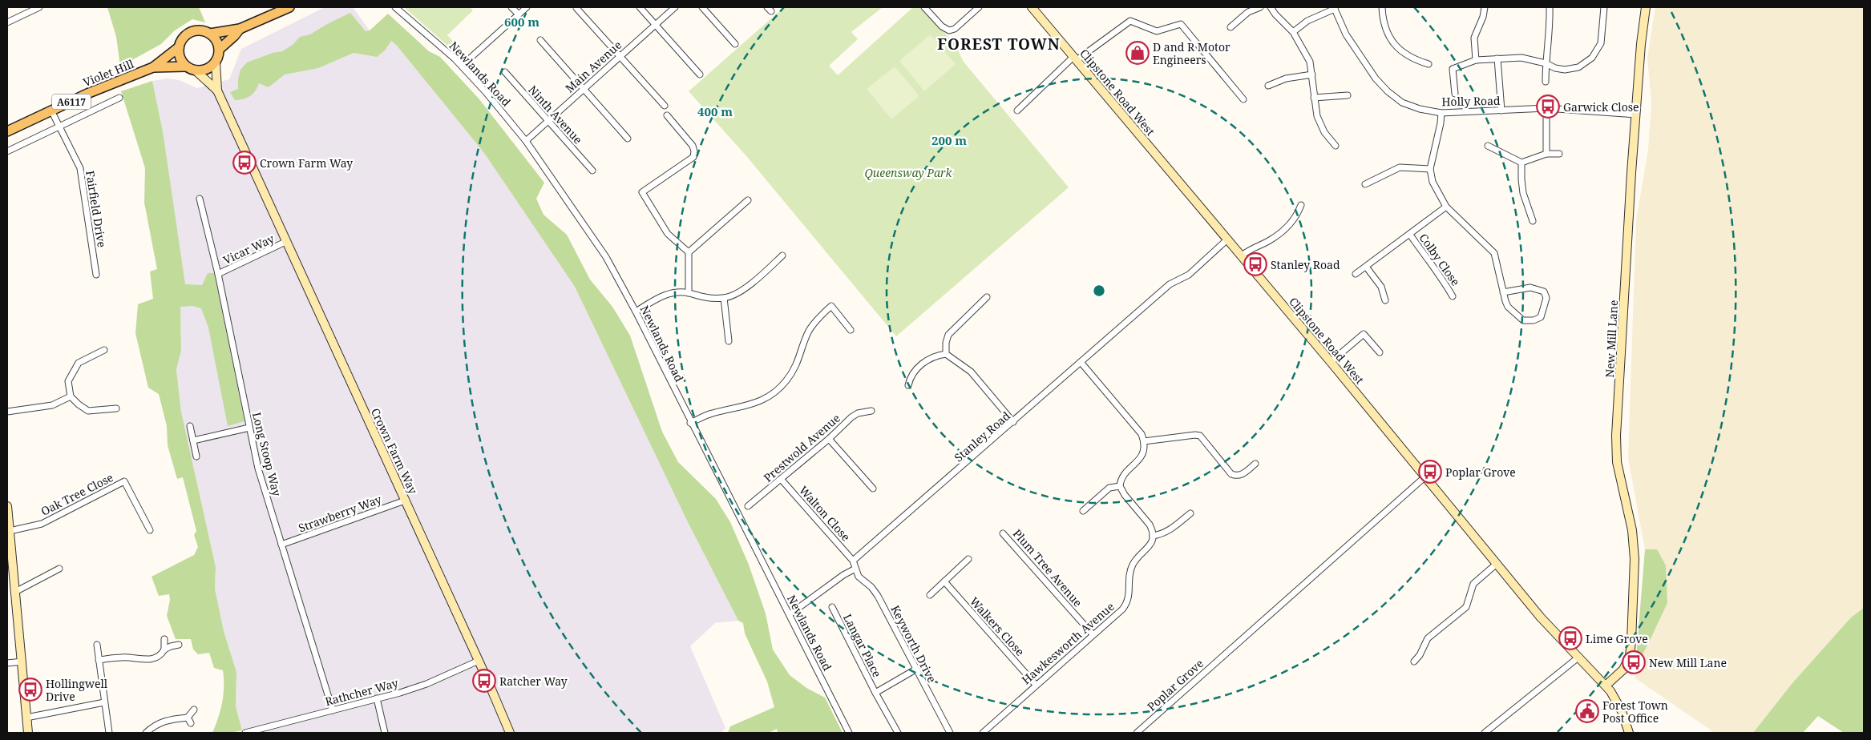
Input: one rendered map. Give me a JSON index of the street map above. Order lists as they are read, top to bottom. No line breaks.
{"streets":{"main road":["Violet Hill","A6117"],"street":["Main Avenue","Newlands Road","Clipstone Road West","Holly Road","Ninth Avenue","Fairfield Drive","Vicar Way","Colby Close","New Mill Lane","Stanley Road","Prestwold Avenue","Crown Farm Way","Long Stoop Way","Oak Tree Close","Strawberry Way","Walton Close","Plum Tree Avenue","Walkers Close","Hawkesworth Avenue","Keyworth Drive","Langar Place","Poplar Grove","Rathcher Way"]},"crossings":[["Main Avenue","Newlands Road"],["Main Avenue","Ninth Avenue"],["Violet Hill","A6117"],["Violet Hill","Fairfield Drive"],["Violet Hill","Crown Farm Way"],["Clipstone Road West","New Mill Lane"],["Clipstone Road West","Stanley Road"],["Clipstone Road West","Poplar Grove"],["Holly Road","New Mill Lane"],["A6117","Crown Farm Way"],["Vicar Way","Crown Farm Way"],["Vicar Way","Long Stoop Way"],["Stanley Road","Walton Close"],["Prestwold Avenue","Walton Close"],["Crown Farm Way","Strawberry Way"],["Crown Farm Way","Rathcher Way"],["Long Stoop Way","Strawberry Way"],["Long Stoop Way","Rathcher Way"],["Plum Tree Avenue","Hawkesworth Avenue"],["Walkers Close","Hawkesworth Avenue"],["Keyworth Drive","Langar Place"]],"districts":["FOREST TOWN"],"parks":["Queensway Park"],"places":{"shop":["D and R Motor Engineers"],"bus stop":["Garwick Close","Crown Farm Way","Stanley Road","Poplar Grove","Lime Grove","New Mill Lane","Ratcher Way","Hollingwell Drive"],"public building":["Forest Town Post Office"]},"rings":["600 m","400 m","200 m"]}
